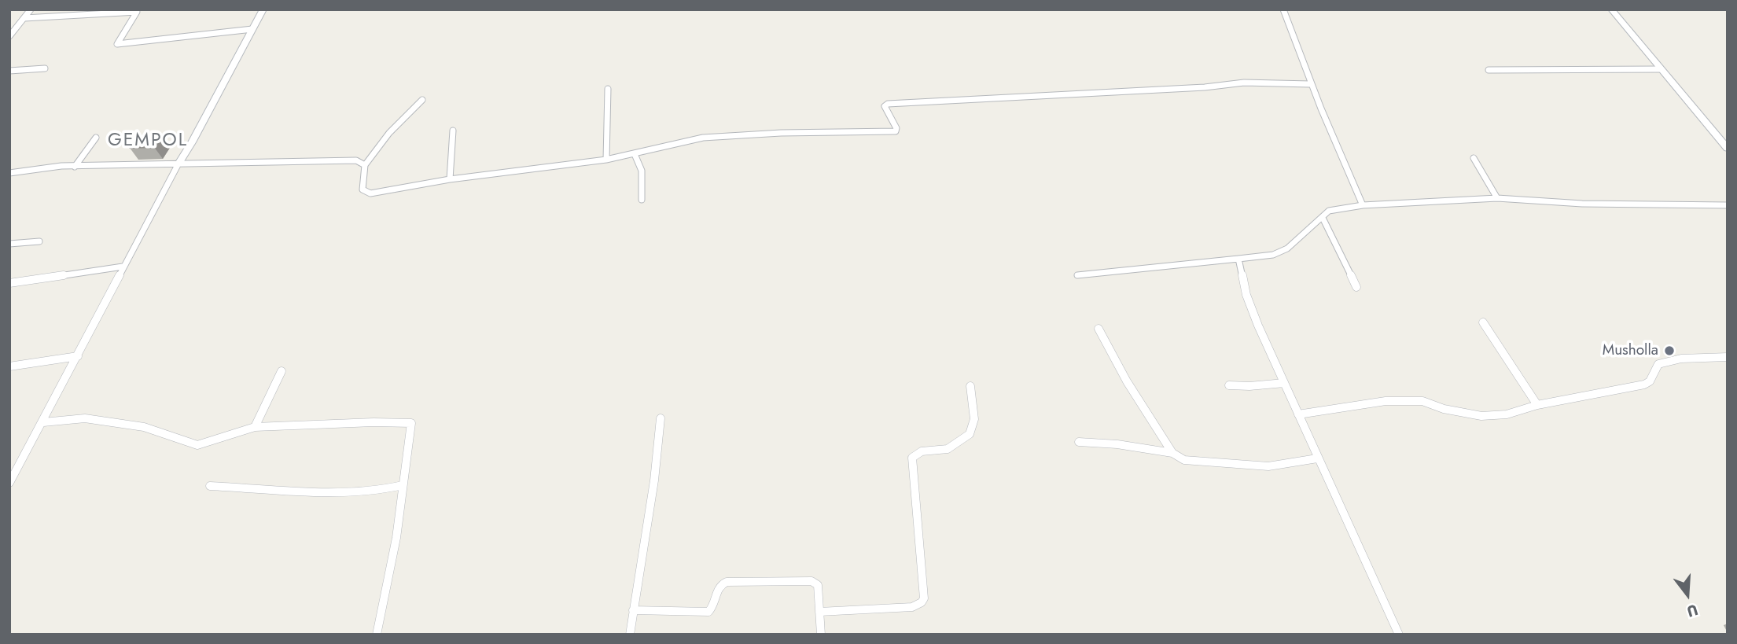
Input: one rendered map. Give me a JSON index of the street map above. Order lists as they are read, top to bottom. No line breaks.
{"districts":["GEMPOL"],"places":["Musholla"],"north":"bottom"}
